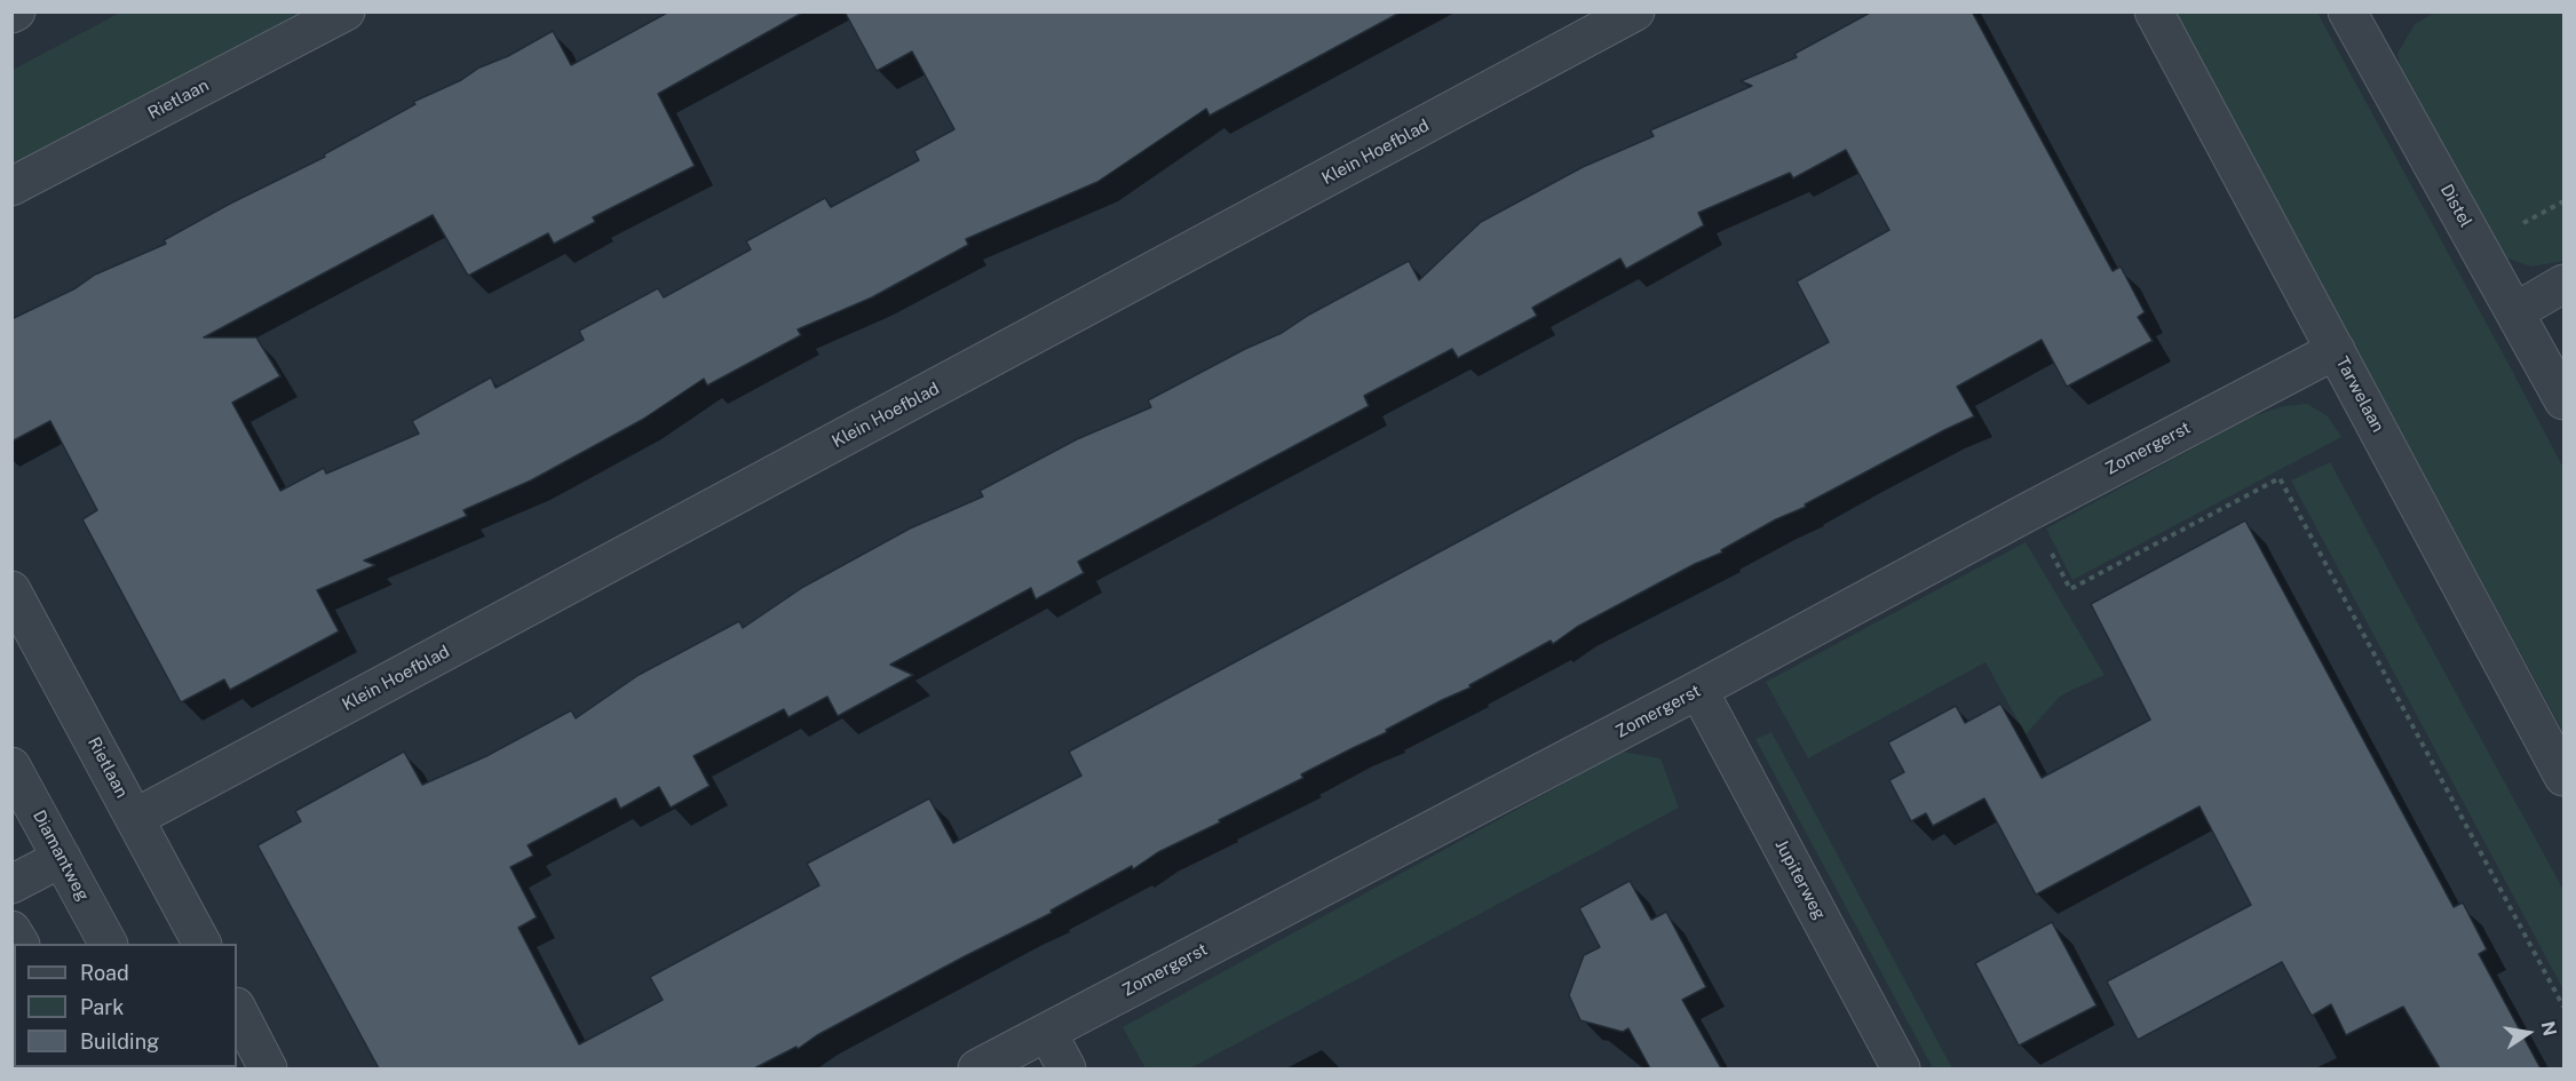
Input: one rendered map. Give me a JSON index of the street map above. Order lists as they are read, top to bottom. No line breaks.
{"streets":{"street":["Rietlaan","Klein Hoefblad","Distel","Tarwelaan","Zomergerst","Diamantweg","Jupiterweg"]},"crossings":[["Rietlaan","Klein Hoefblad"],["Tarwelaan","Zomergerst"],["Zomergerst","Jupiterweg"]],"legend":["Road","Park","Building"],"north":"right"}
